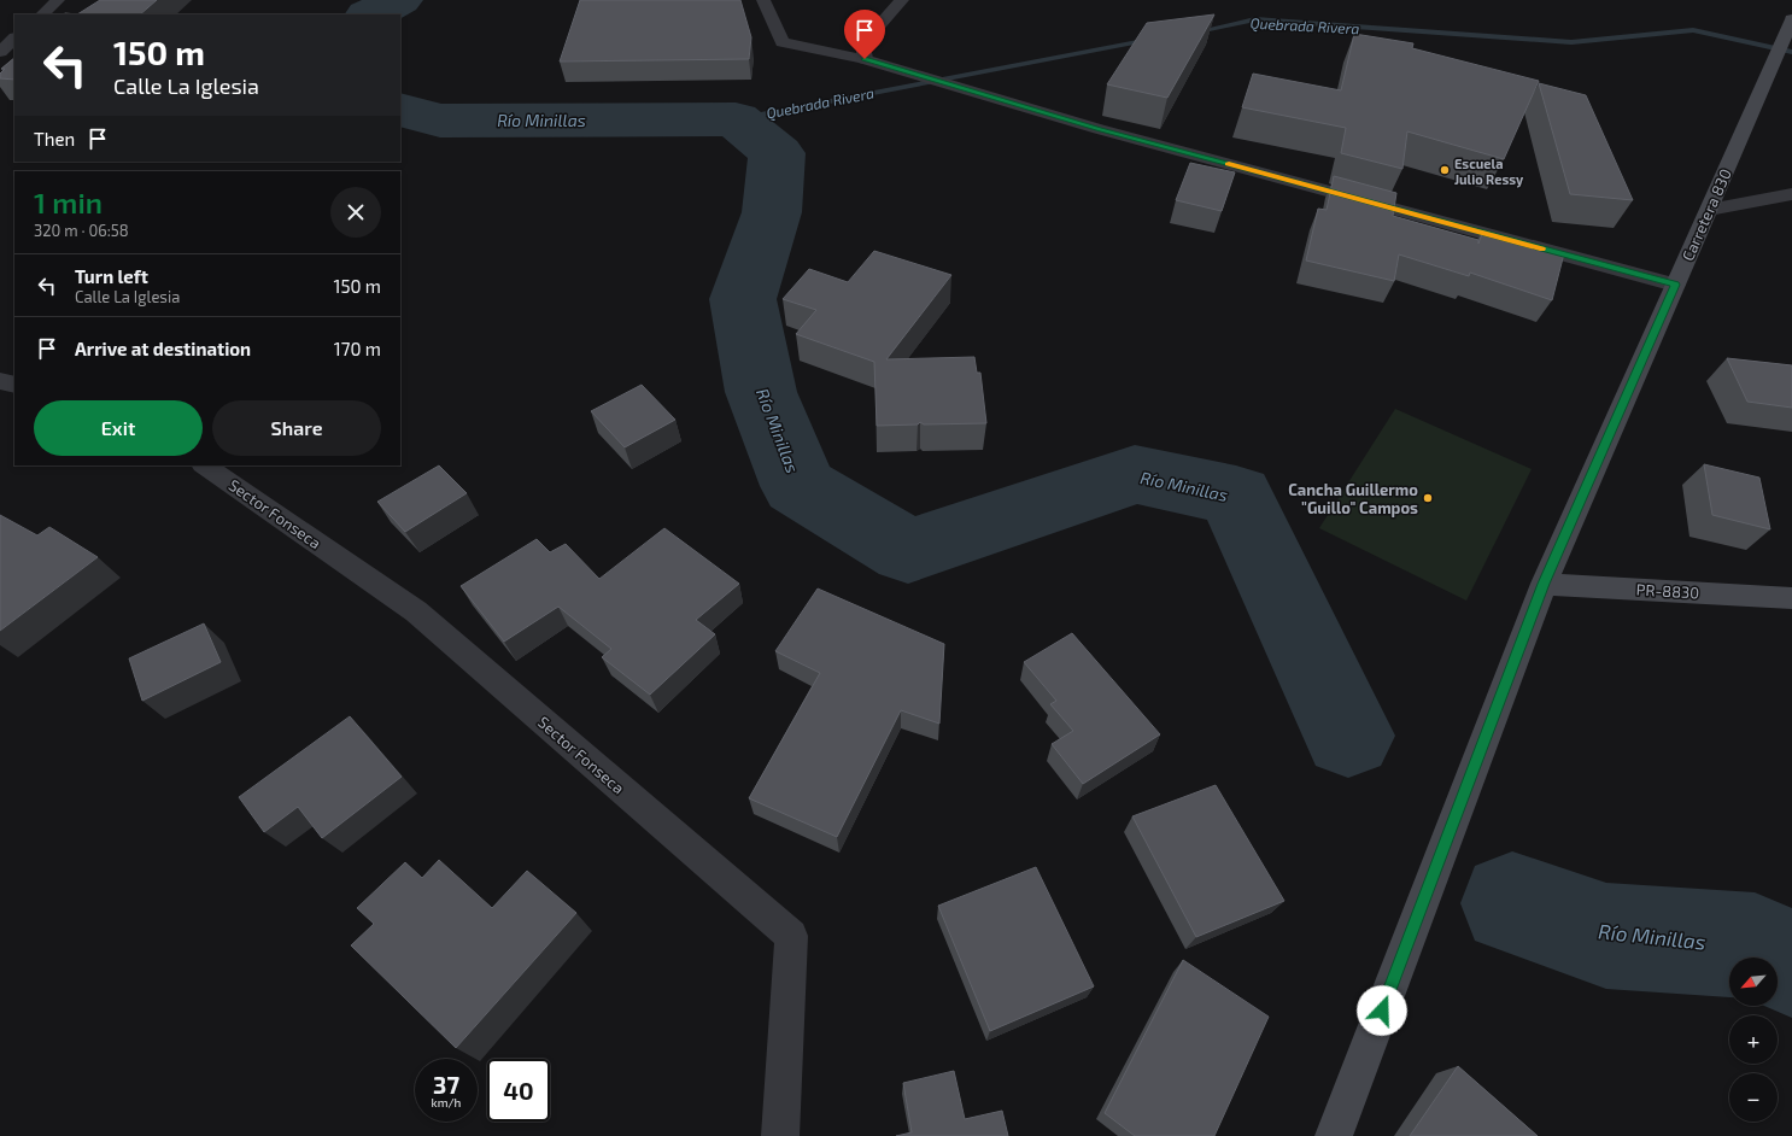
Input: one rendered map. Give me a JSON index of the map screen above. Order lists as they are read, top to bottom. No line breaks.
{"streets":{"street":["Carretera 830","Sector Fonseca","PR-8830"]},"crossings":[["Carretera 830","PR-8830"]],"water":["Quebrada Rivera","Río Minillas"],"places":["Escuela Julio Ressy","Cancha Guillermo \"Guillo\" Campos"],"north":"bottom left","page":{"turn":["150 m","Calle La Iglesia"],"then":"Then","heading":["1 min","320 m · 06:58"],"list":[{"name":"Turn left","note":"Calle La Iglesia","value":"150 m"},{"name":"Arrive at destination","value":"170 m"}],"buttons":["Exit","Share"],"map_buttons":["+","−"],"speed":"37 km/h","limit":"40"}}
